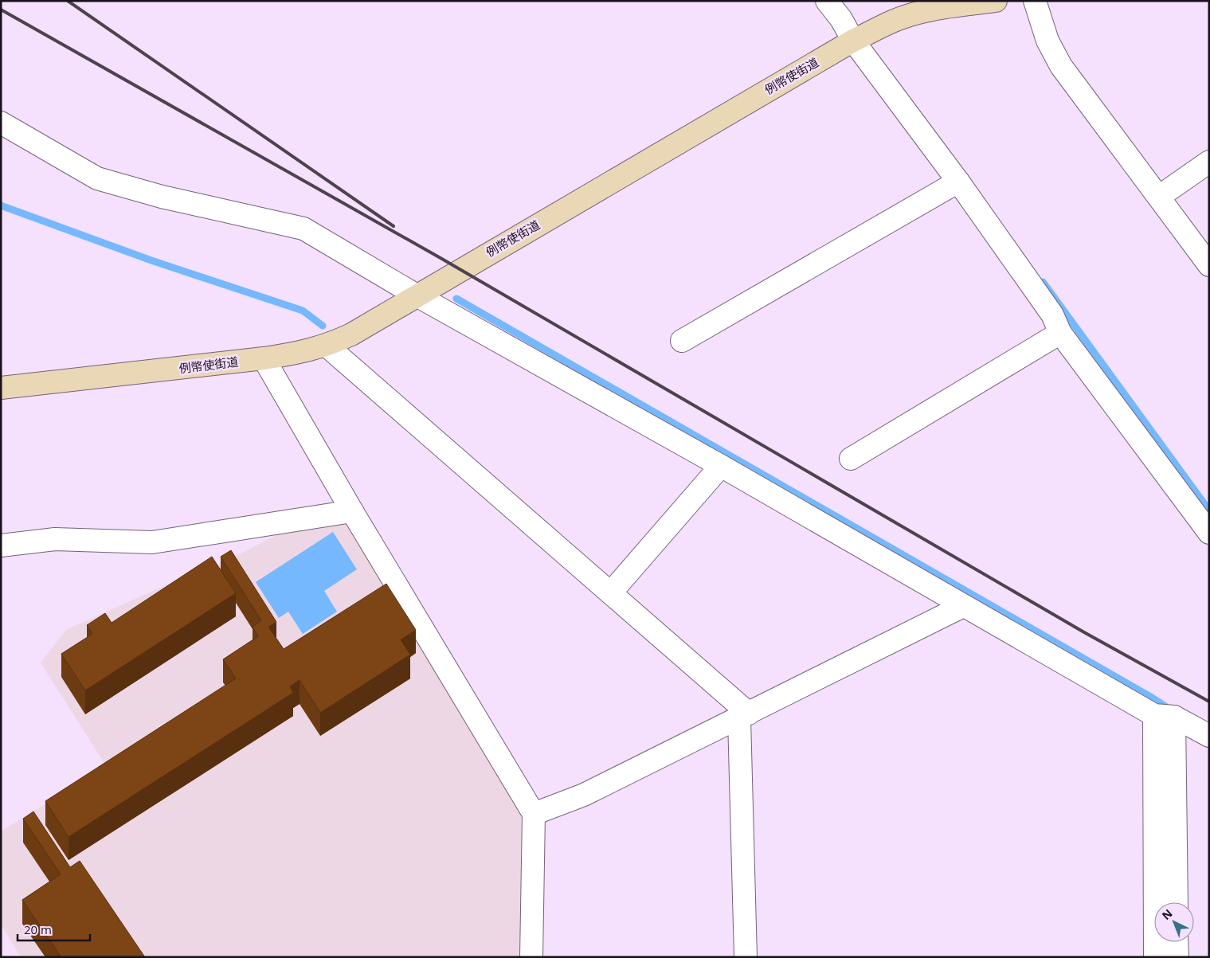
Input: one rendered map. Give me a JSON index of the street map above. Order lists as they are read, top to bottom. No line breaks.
{"streets":{"main road":["例幣使街道"]},"scale_bar":"20 m","north":"top left"}
